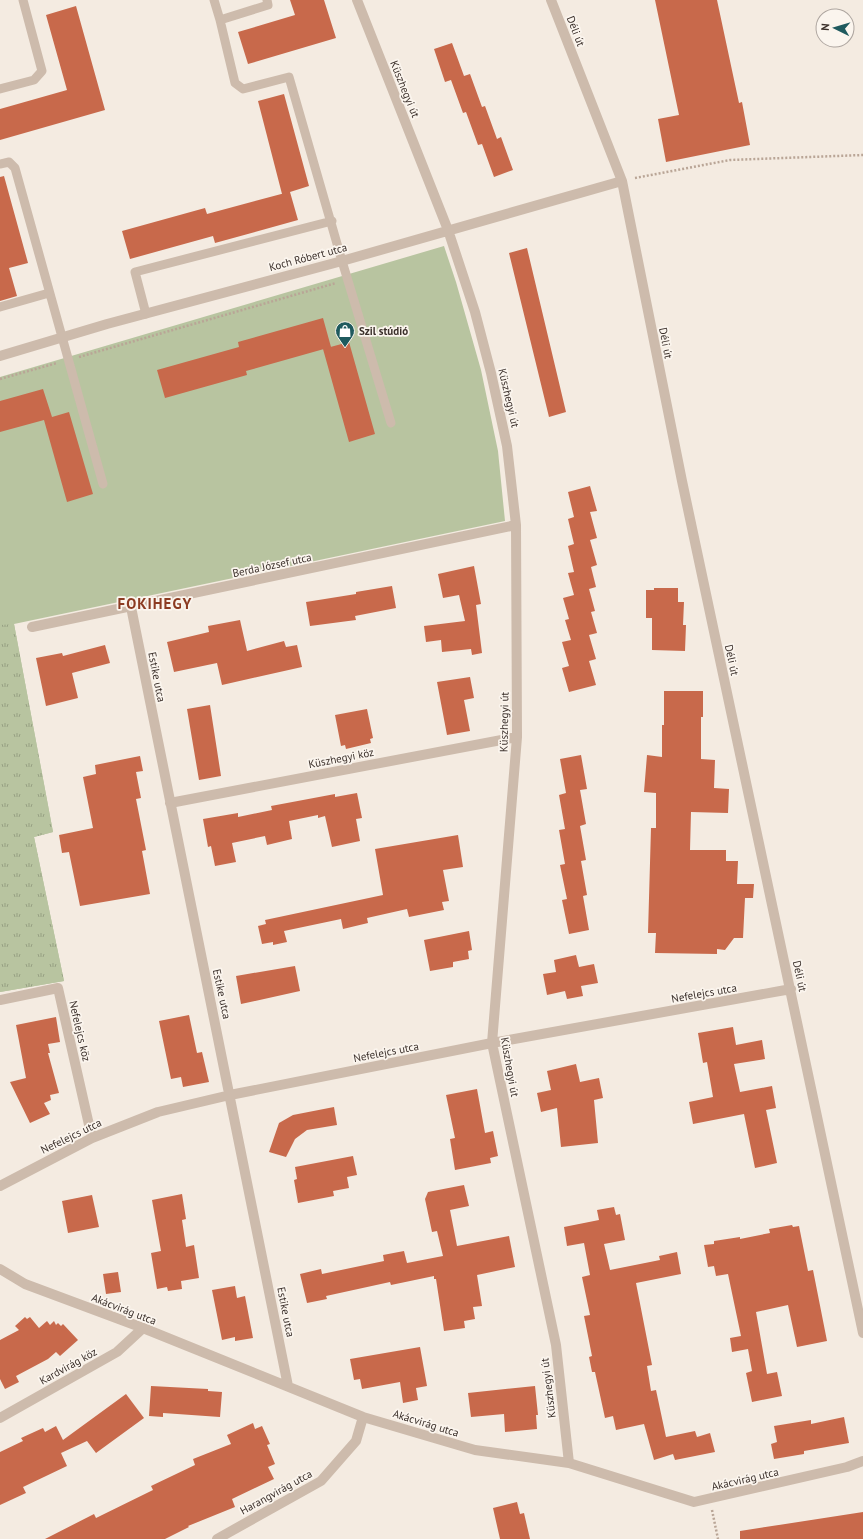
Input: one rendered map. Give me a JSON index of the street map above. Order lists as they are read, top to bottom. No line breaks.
{"streets":{"street":["Déli út","Küszhegyi út","Koch Róbert utca","Berda József utca","Estike utca","Küszhegyi köz","Nefelejcs utca","Nefelejcs köz","Akácvirág utca","Kardvirág köz","Harangvirág utca"]},"crossings":[["Déli út","Koch Róbert utca"],["Déli út","Nefelejcs utca"],["Küszhegyi út","Koch Róbert utca"],["Küszhegyi út","Berda József utca"],["Küszhegyi út","Küszhegyi köz"],["Küszhegyi út","Nefelejcs utca"],["Küszhegyi út","Akácvirág utca"],["Berda József utca","Estike utca"],["Estike utca","Küszhegyi köz"],["Estike utca","Nefelejcs utca"],["Estike utca","Akácvirág utca"],["Nefelejcs utca","Nefelejcs köz"],["Akácvirág utca","Kardvirág köz"],["Akácvirág utca","Harangvirág utca"]],"districts":["FOKIHEGY"],"places":{"shop":["Szil stúdió"]},"north":"left"}
